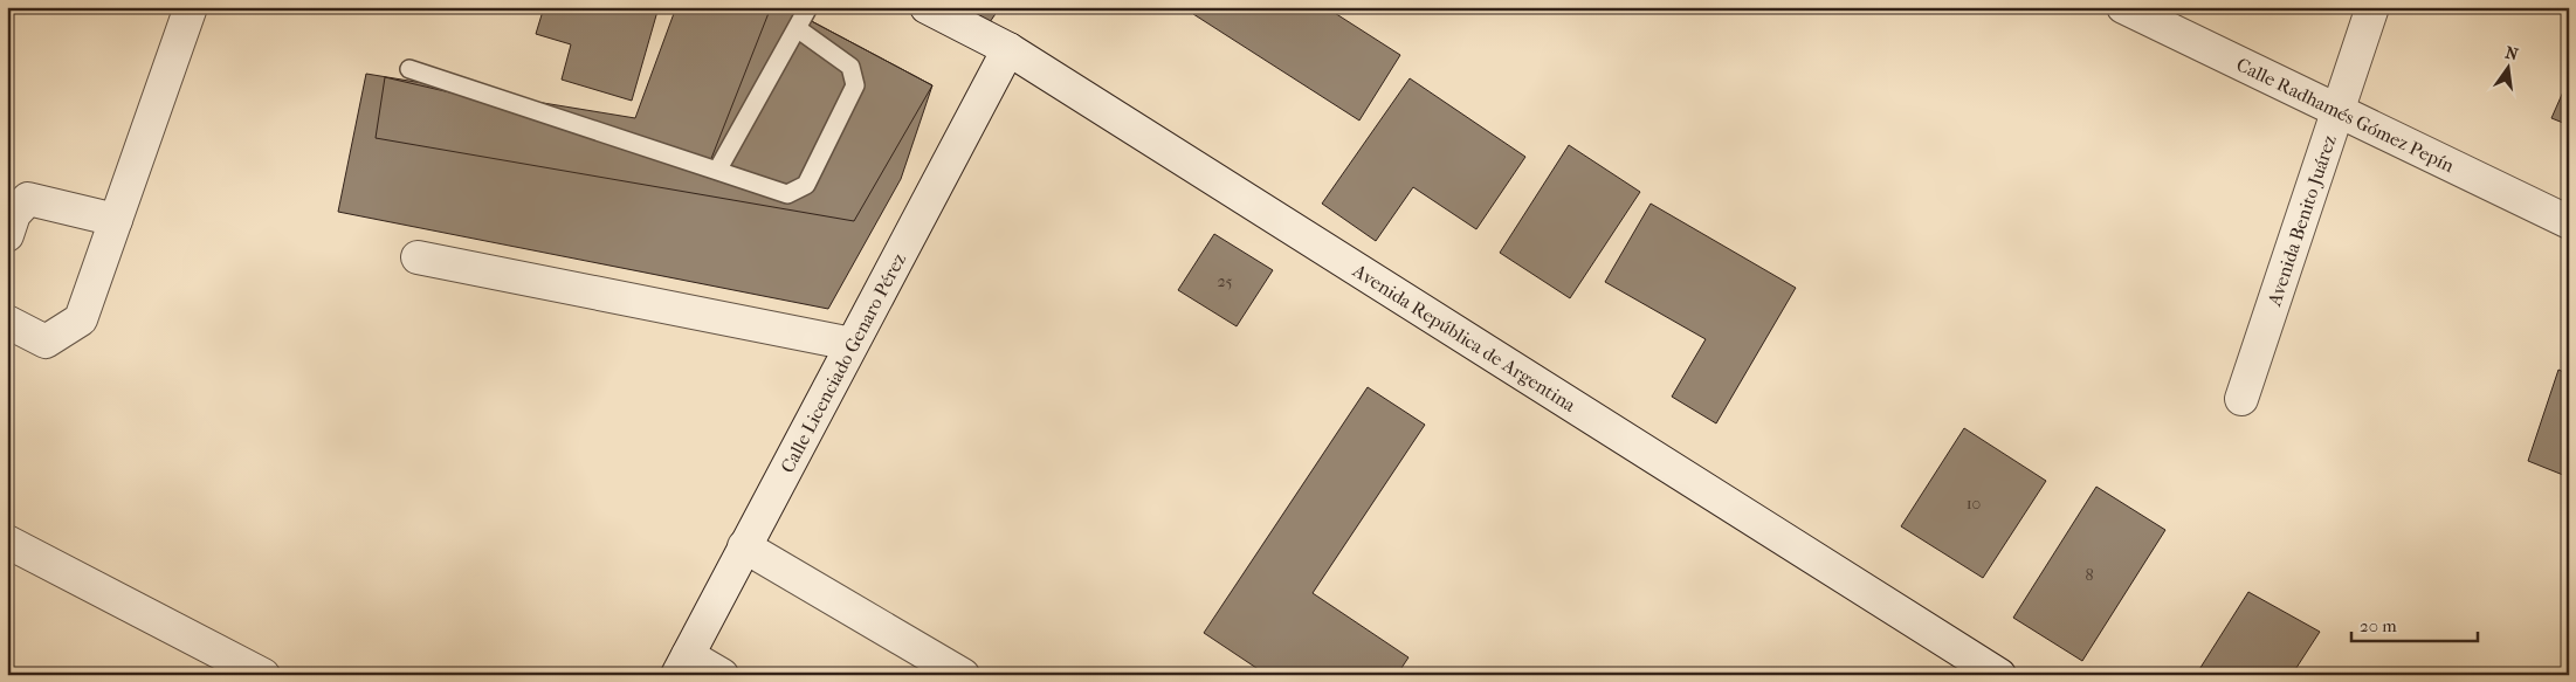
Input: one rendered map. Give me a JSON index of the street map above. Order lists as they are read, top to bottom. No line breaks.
{"streets":{"street":["Calle Radhamés Gómez Pepín","Avenida Benito Juárez","Avenida República de Argentina","Calle Licenciado Genaro Pérez"]},"crossings":[["Calle Radhamés Gómez Pepín","Avenida Benito Juárez"],["Avenida República de Argentina","Calle Licenciado Genaro Pérez"]],"house_numbers":["25","10","8"],"scale_bar":"20 m","north":"top"}
